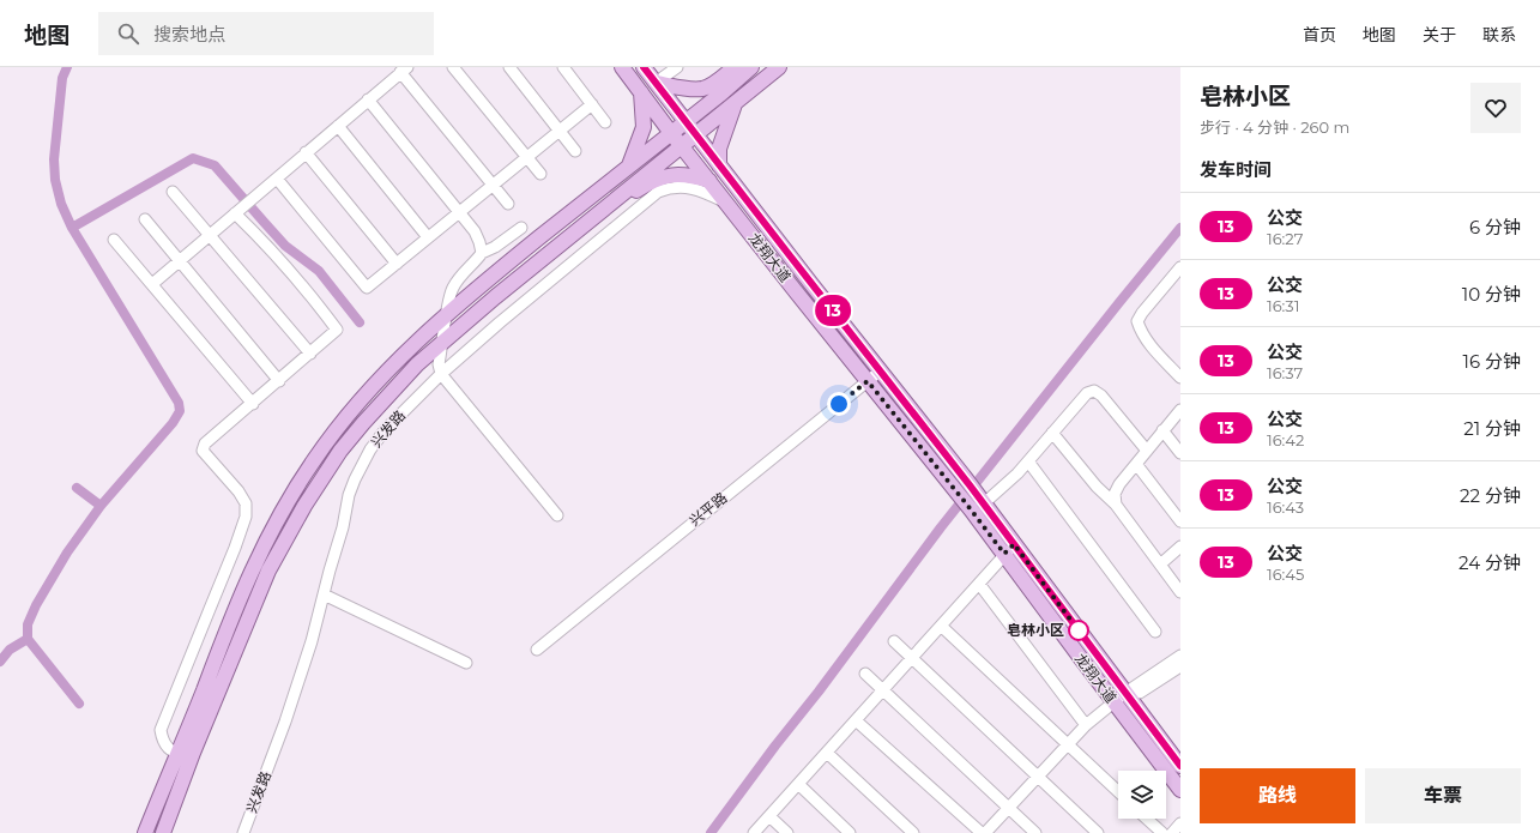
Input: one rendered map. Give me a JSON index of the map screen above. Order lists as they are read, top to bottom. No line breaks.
{"streets":{"main road":["龙翔大道"],"street":["兴发路","兴平路"]},"crossings":[["龙翔大道","兴发路"],["龙翔大道","兴平路"]],"places":["皂林小区"],"lines":["bus line 13"],"page":{"header":"地图","search":"搜索地点","nav":["首页","地图","关于","联系"],"on_map":"13","heading":[["皂林小区","步行 · 4 分钟 · 260 m"],"发车时间"],"list":[{"mark":"13","name":"公交","note":"16:27","value":"6 分钟"},{"mark":"13","name":"公交","note":"16:31","value":"10 分钟"},{"mark":"13","name":"公交","note":"16:37","value":"16 分钟"},{"mark":"13","name":"公交","note":"16:42","value":"21 分钟"},{"mark":"13","name":"公交","note":"16:43","value":"22 分钟"},{"mark":"13","name":"公交","note":"16:45","value":"24 分钟"}],"buttons":["路线","车票"]}}
